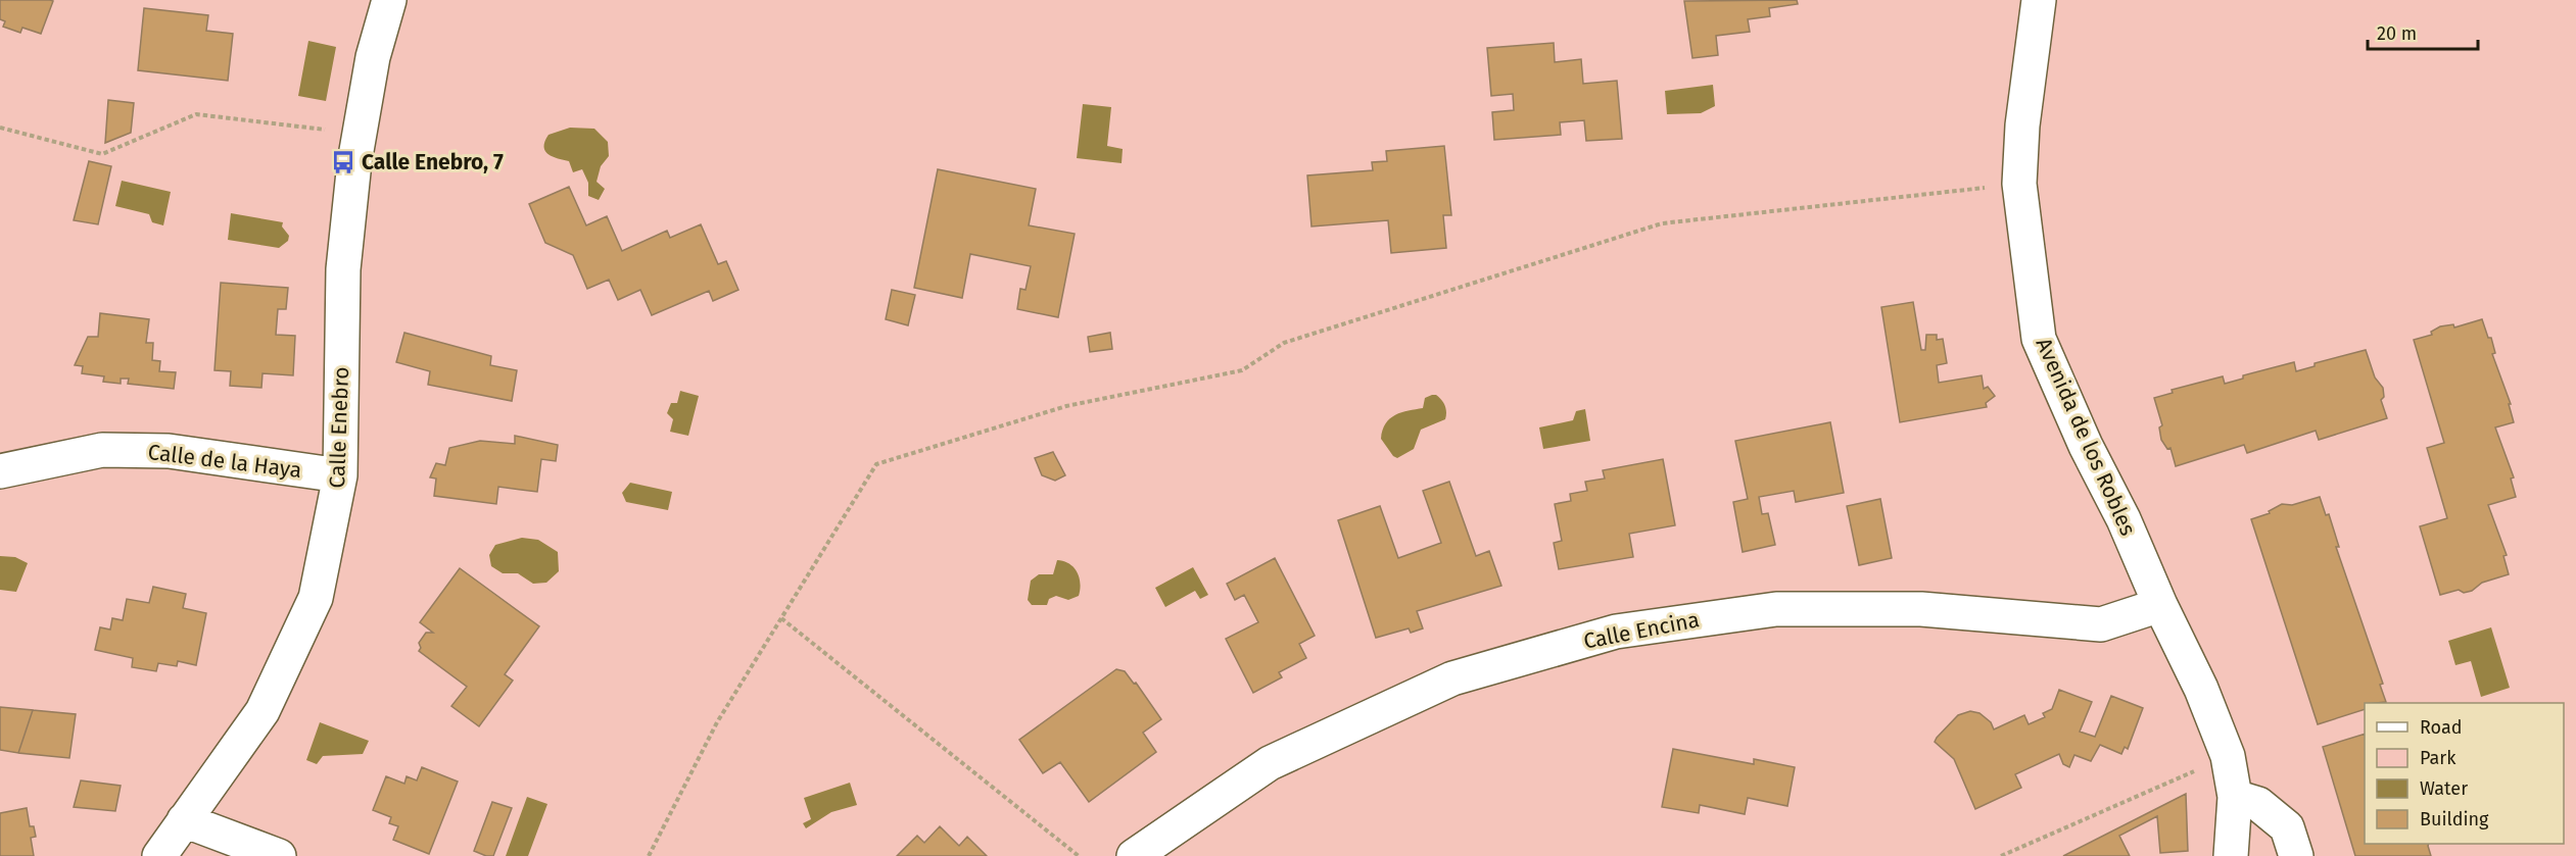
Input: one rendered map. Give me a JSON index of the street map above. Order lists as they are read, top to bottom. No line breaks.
{"streets":{"street":["Calle Enebro","Avenida de los Robles","Calle de la Haya","Calle Encina"]},"crossings":[["Calle Enebro","Calle de la Haya"],["Avenida de los Robles","Calle Encina"]],"places":{"bus stop":["Calle Enebro, 7"]},"legend":["Road","Park","Water","Building"],"scale_bar":"20 m"}
